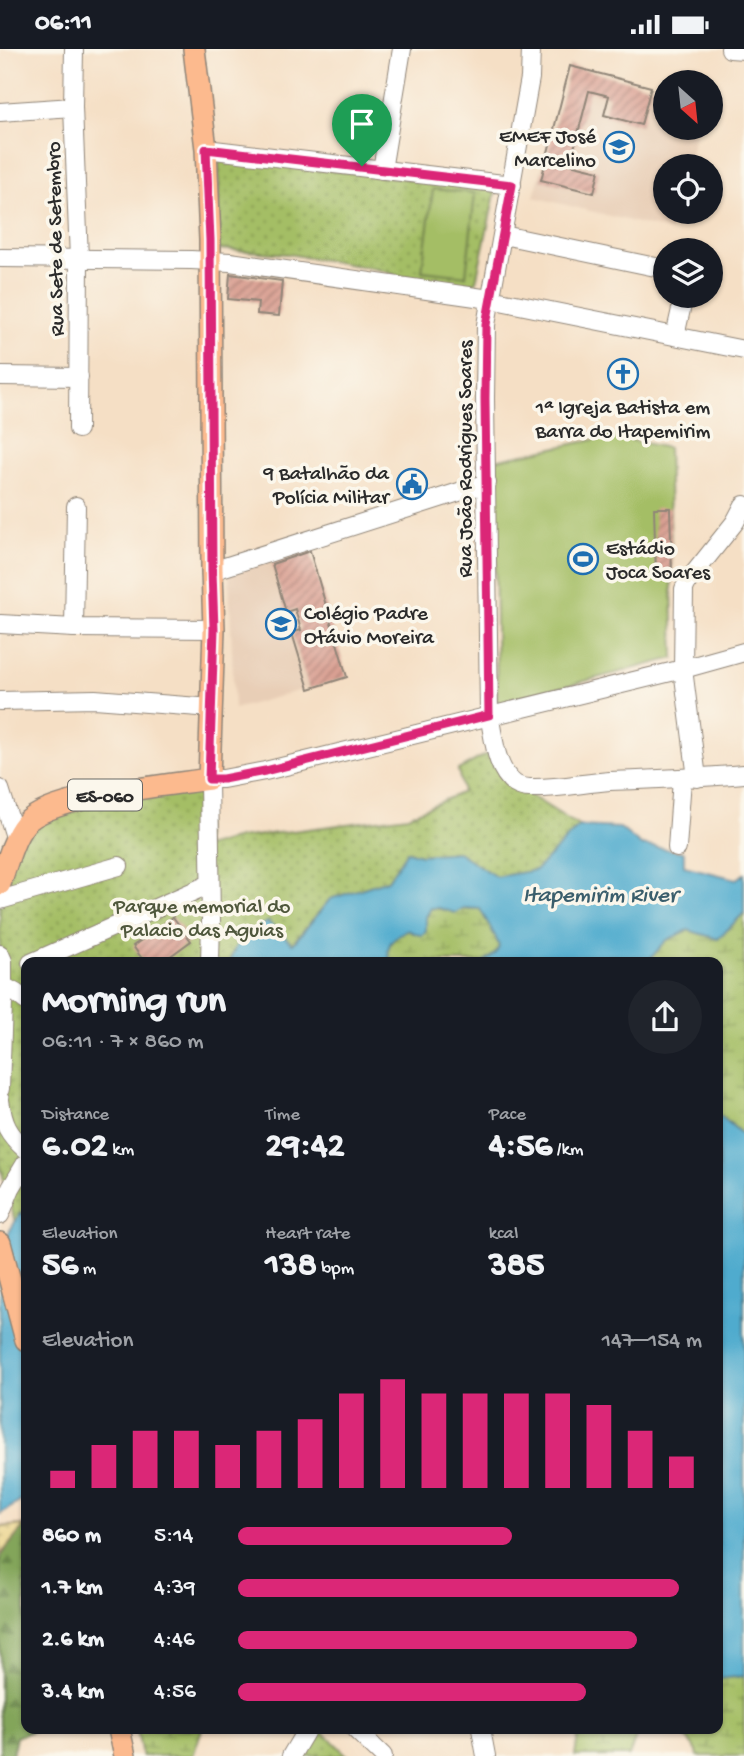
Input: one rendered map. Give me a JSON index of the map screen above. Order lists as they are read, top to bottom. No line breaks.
{"streets":{"main road":["ES-060"],"street":["Rua Sete de Setembro","Rua João Rodrigues Soares"]},"water":["Itapemirim River"],"parks":["Parque memorial do Palacio das Aguias"],"places":{"school or university":["EMEF José Marcelino","Colégio Padre Otávio Moreira"],"church":["1ª Igreja Batista em Barra do Itapemirim"],"public building":["9 Batalhão da Polícia Militar"],"sports":["Estádio Joca Soares"]},"north":"bottom right","page":{"status":"06:11","heading":["Morning run","06:11 · 7 × 860 m"],"stats":[["Distance","6.02 km"],["Time","29:42"],["Pace","4:56 /km"],["Elevation","56 m"],["Heart rate","138 bpm"],["kcal","385"]],"chart":["Elevation","147–154 m"],"list":[{"name":"860 m","note":"5:14"},{"name":"1.7 km","note":"4:39"},{"name":"2.6 km","note":"4:46"},{"name":"3.4 km","note":"4:56"}]}}
